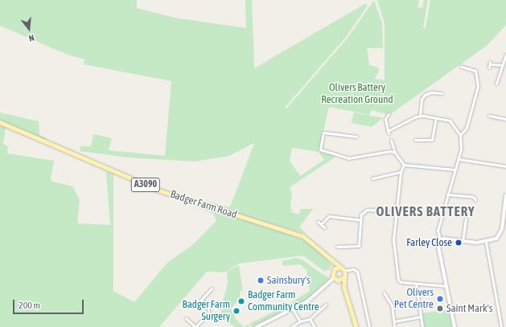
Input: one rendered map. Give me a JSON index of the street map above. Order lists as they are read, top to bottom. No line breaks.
{"streets":{"main road":["A3090","Badger Farm Road"]},"districts":["OLIVERS BATTERY"],"parks":["Olivers Battery Recreation Ground"],"places":["Farley Close","Sainsbury's","Olivers Pet Centre","Badger Farm Community Centre","Saint Mark's","Badger Farm Surgery"],"scale_bar":"200 m","north":"bottom"}
